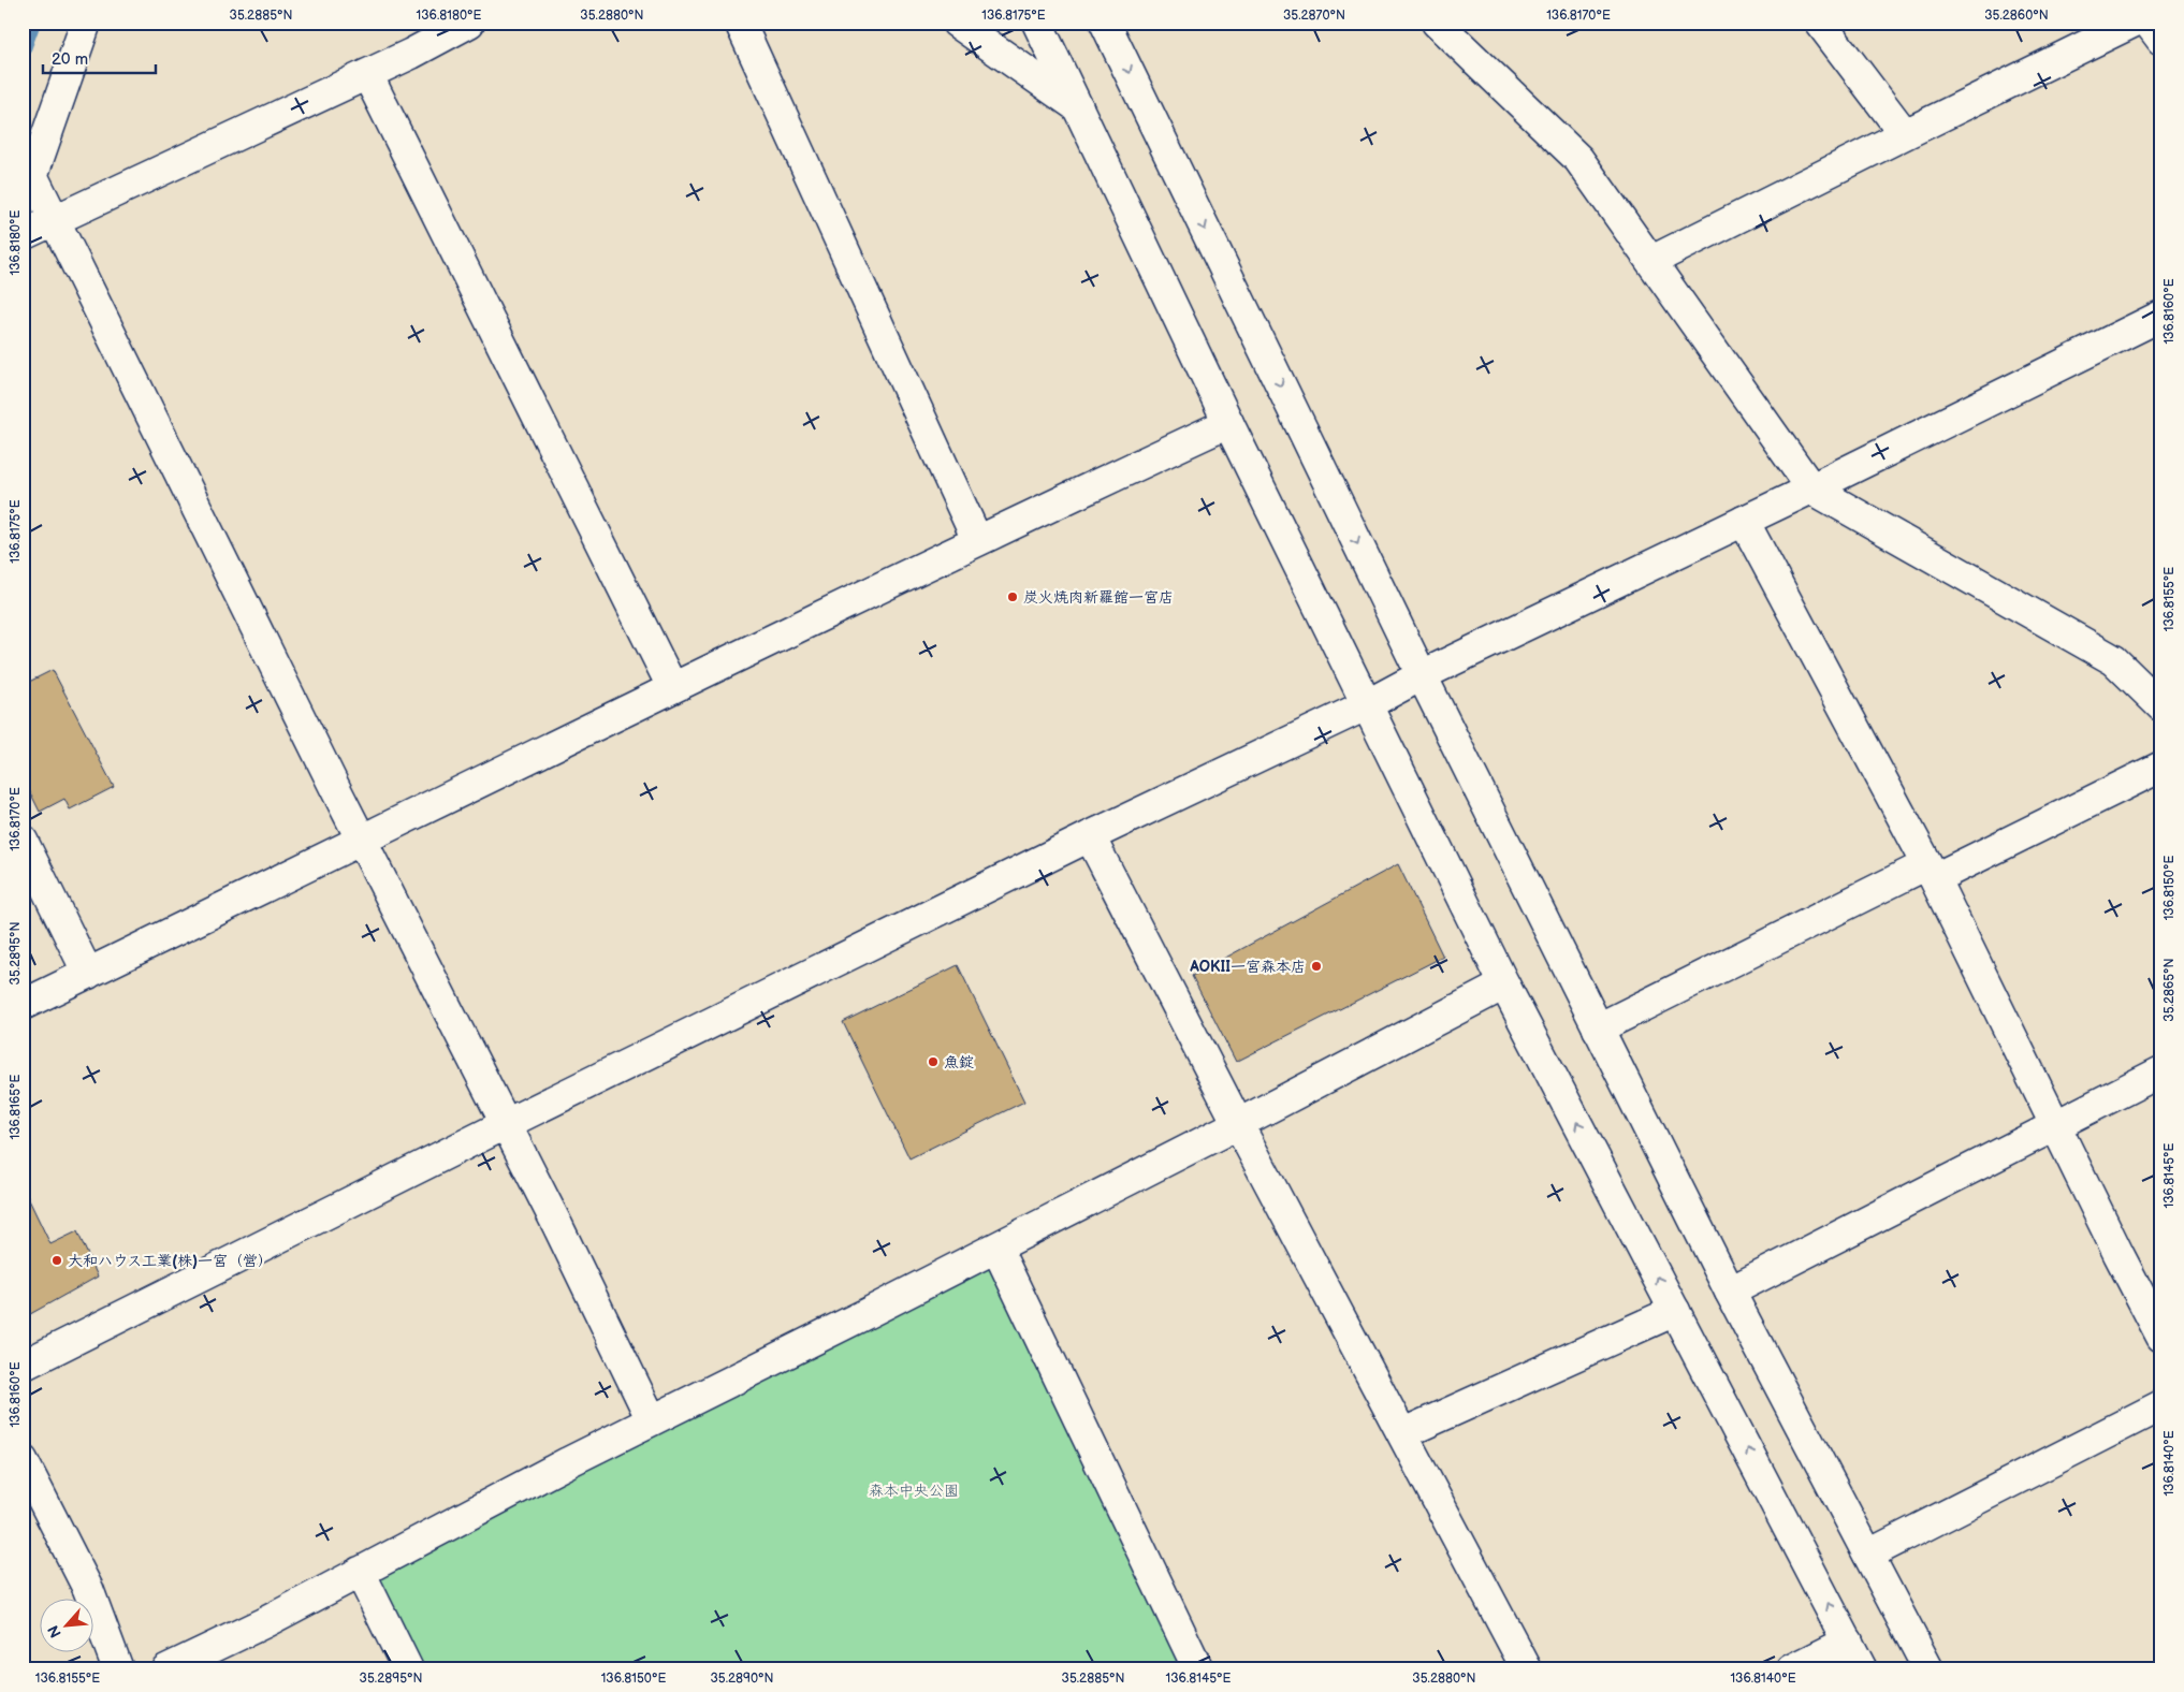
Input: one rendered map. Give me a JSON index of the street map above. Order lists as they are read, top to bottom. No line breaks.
{"parks":["森本中央公園"],"places":["炭火焼肉新羅館一宮店","AOKII一宮森本店","魚錠","大和ハウス工業(株)一宮（営）"],"scale_bar":"20 m","north":"bottom left","coordinates":["35.2885°N","136.8180°E","35.2880°N","136.8175°E","35.2870°N","136.8170°E","35.2860°N","136.8160°E","136.8155°E","136.8150°E","35.2895°N","35.2865°N","136.8165°E","136.8145°E","136.8140°E","35.2890°N"]}
